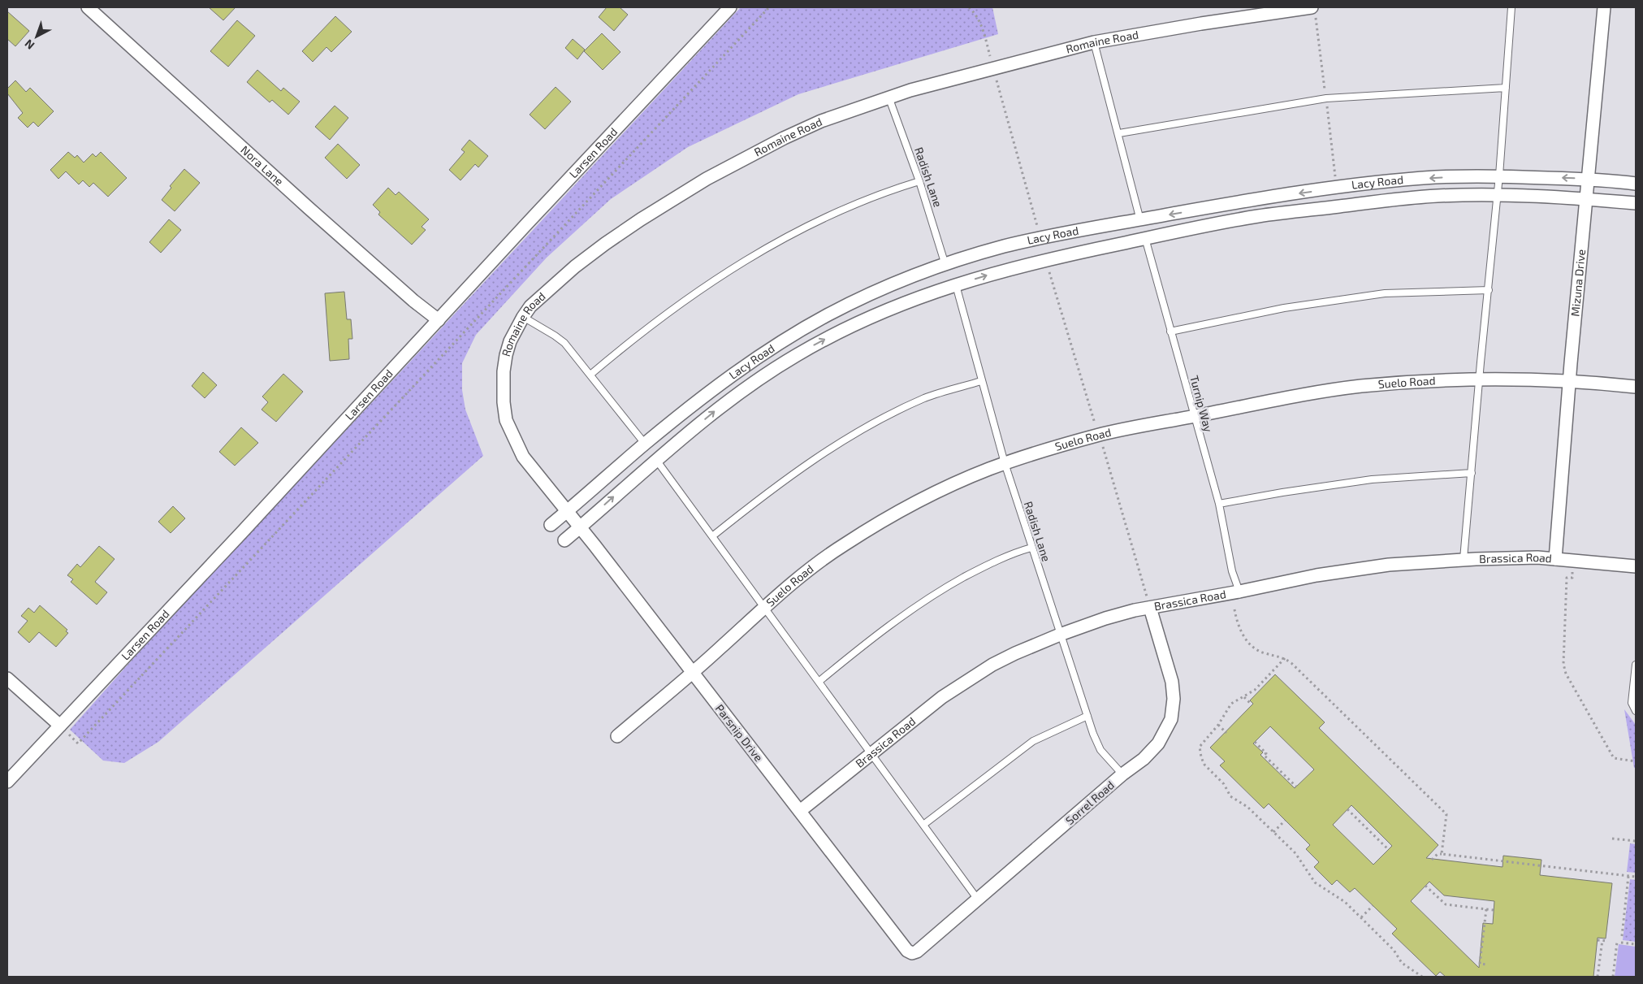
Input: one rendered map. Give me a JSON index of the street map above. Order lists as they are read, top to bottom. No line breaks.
{"streets":{"street":["Romaine Road","Larsen Road","Nora Lane","Lacy Road","Mizuna Drive","Suelo Road","Brassica Road","Parsnip Drive","Sorrel Road"],"lane":["Radish Lane","Turnip Way"]},"crossings":[["Romaine Road","Radish Lane"],["Romaine Road","Lacy Road"],["Romaine Road","Parsnip Drive"],["Larsen Road","Nora Lane"],["Radish Lane","Lacy Road"],["Radish Lane","Suelo Road"],["Radish Lane","Brassica Road"],["Radish Lane","Sorrel Road"],["Lacy Road","Mizuna Drive"],["Lacy Road","Turnip Way"],["Lacy Road","Parsnip Drive"],["Mizuna Drive","Suelo Road"],["Mizuna Drive","Brassica Road"],["Suelo Road","Turnip Way"],["Suelo Road","Parsnip Drive"],["Turnip Way","Brassica Road"],["Brassica Road","Parsnip Drive"],["Brassica Road","Sorrel Road"],["Parsnip Drive","Sorrel Road"]],"north":"bottom left"}
